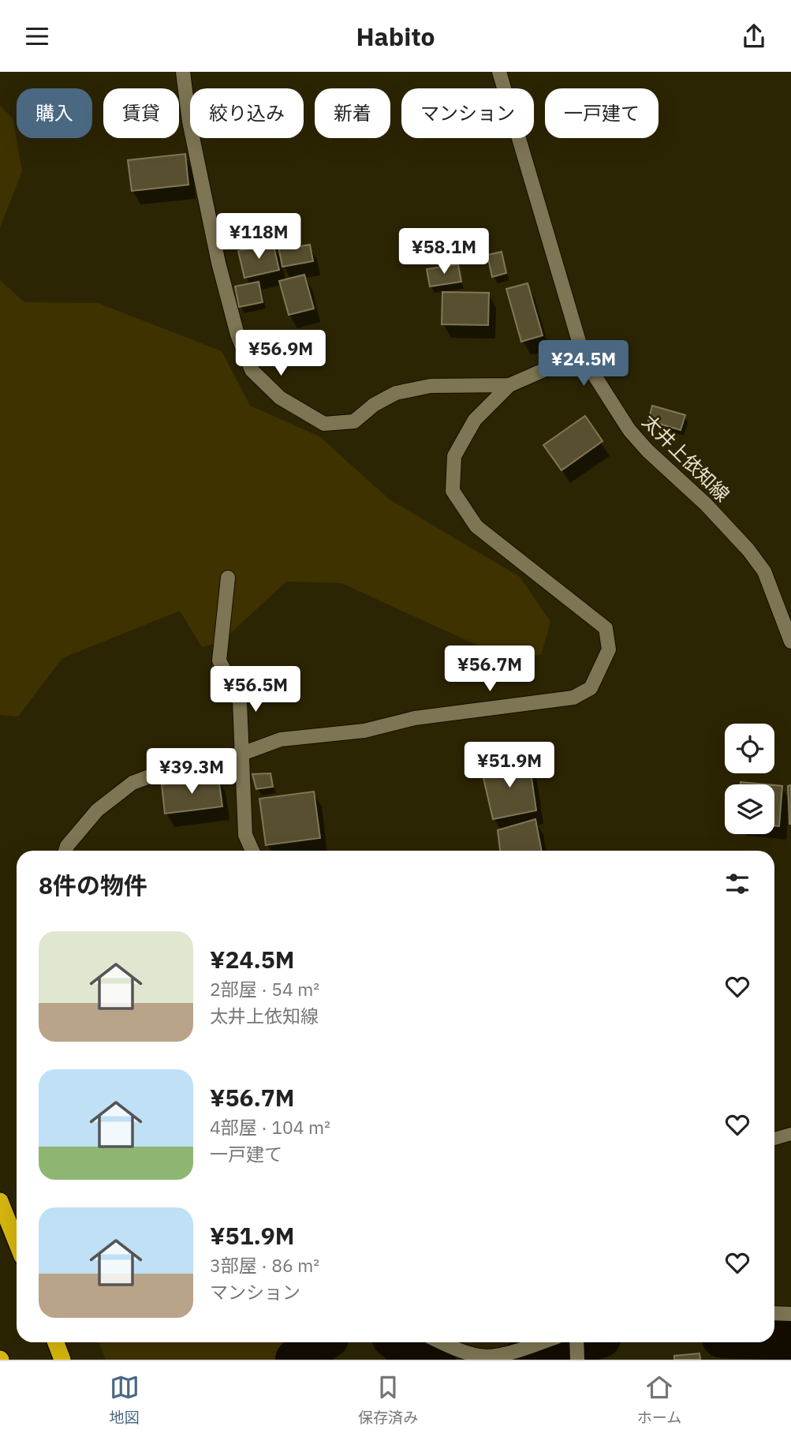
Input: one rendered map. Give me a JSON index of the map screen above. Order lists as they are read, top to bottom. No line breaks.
{"streets":{"street":["太井上依知線"]},"page":{"header":"Habito","chip":["購入","賃貸","絞り込み","新着","マンション","一戸建て"],"price":["¥118M","¥58.1M","¥56.9M","¥24.5M","¥56.7M","¥56.5M","¥51.9M","¥39.3M"],"heading":"8件の物件","list":[{"name":"¥24.5M","note":"2部屋 · 54 m² · 太井上依知線"},{"name":"¥56.7M","note":"4部屋 · 104 m² · 一戸建て"},{"name":"¥51.9M","note":"3部屋 · 86 m² · マンション"}],"tabs":["地図","保存済み","ホーム"]}}
